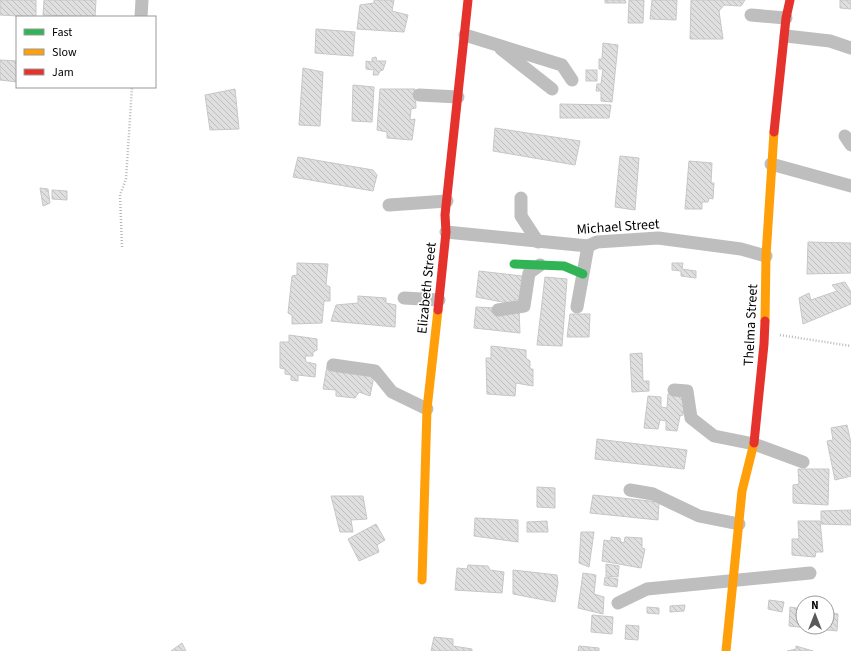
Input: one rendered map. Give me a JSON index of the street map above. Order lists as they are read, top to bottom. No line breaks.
{"streets":{"street":["Michael Street","Elizabeth Street","Thelma Street"]},"crossings":[["Michael Street","Elizabeth Street"],["Michael Street","Thelma Street"]],"legend":["Fast","Slow","Jam"],"north":"top"}
